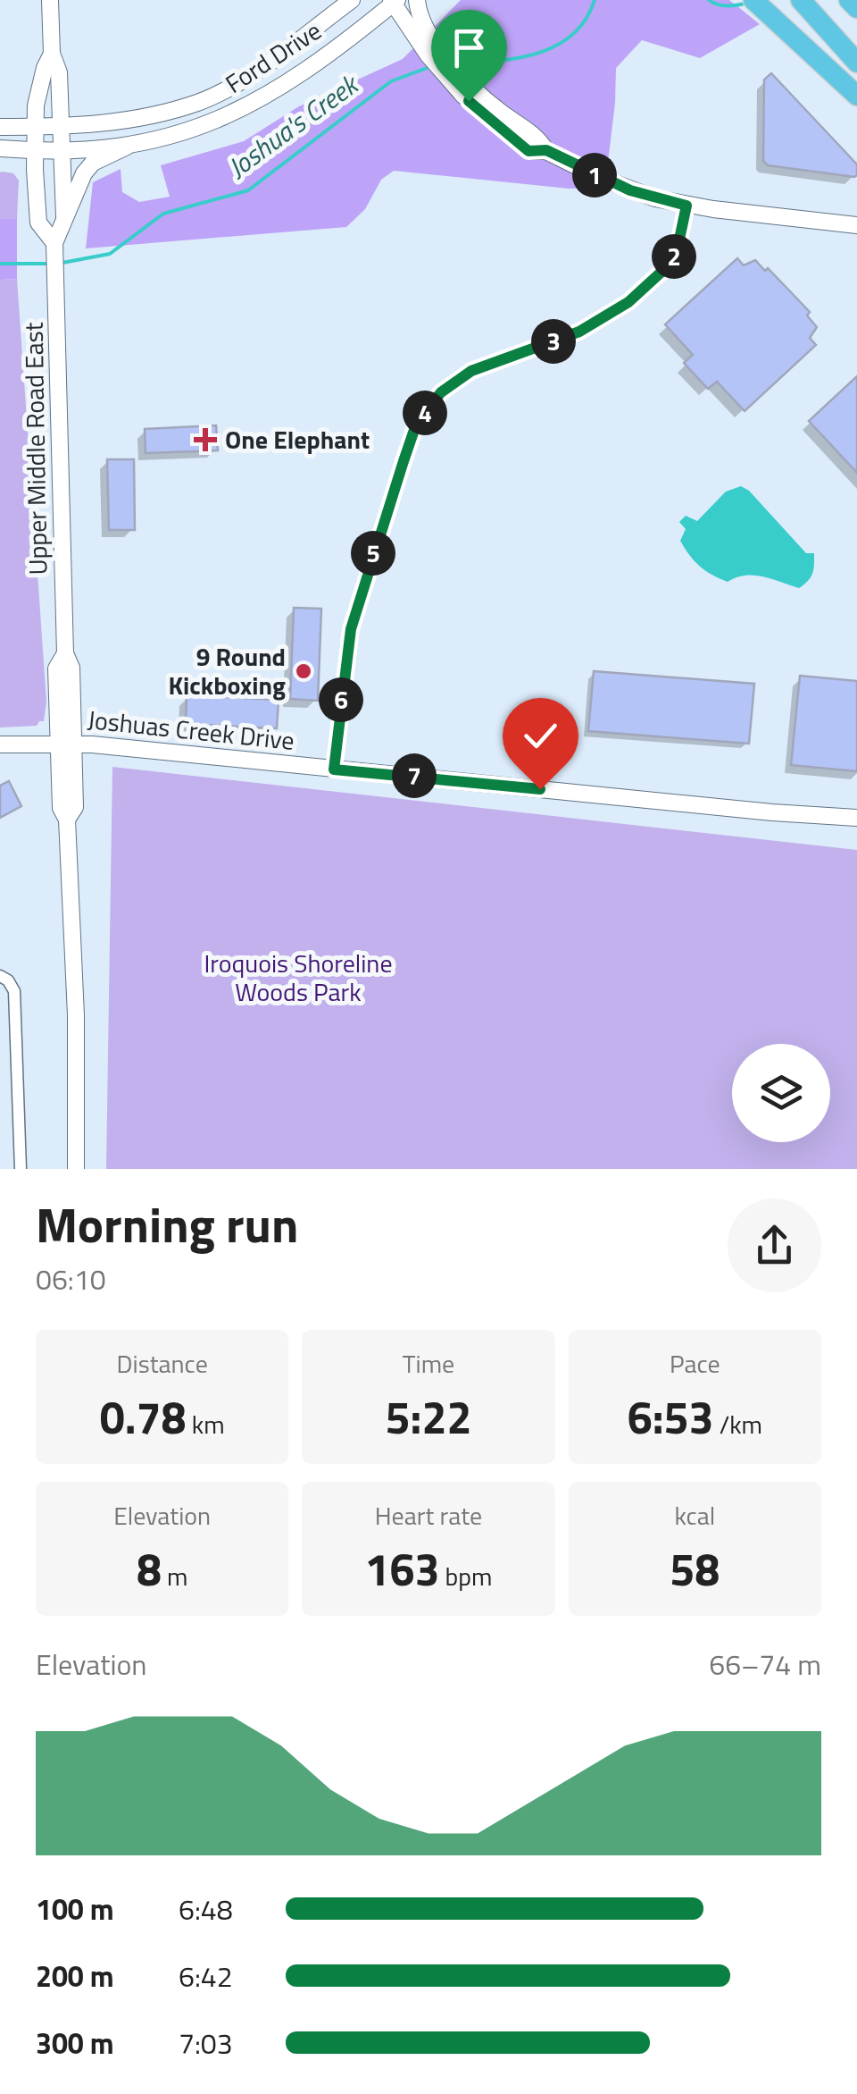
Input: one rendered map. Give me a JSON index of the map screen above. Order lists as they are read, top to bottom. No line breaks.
{"streets":{"main road":["Ford Drive","Upper Middle Road East","Joshuas Creek Drive"]},"crossings":[["Ford Drive","Upper Middle Road East"],["Upper Middle Road East","Joshuas Creek Drive"]],"water":["Joshua's Creek"],"parks":["Iroquois Shoreline Woods Park"],"places":{"health":["One Elephant"],"other":["9 Round Kickboxing"]},"page":{"pins":["1","2","3","4","5","6","7"],"heading":["Morning run","06:10"],"stats":[["Distance","0.78 km"],["Time","5:22"],["Pace","6:53 /km"],["Elevation","8 m"],["Heart rate","163 bpm"],["kcal","58"]],"chart":["Elevation","66–74 m"],"list":[{"name":"100 m","note":"6:48"},{"name":"200 m","note":"6:42"},{"name":"300 m","note":"7:03"}]}}
